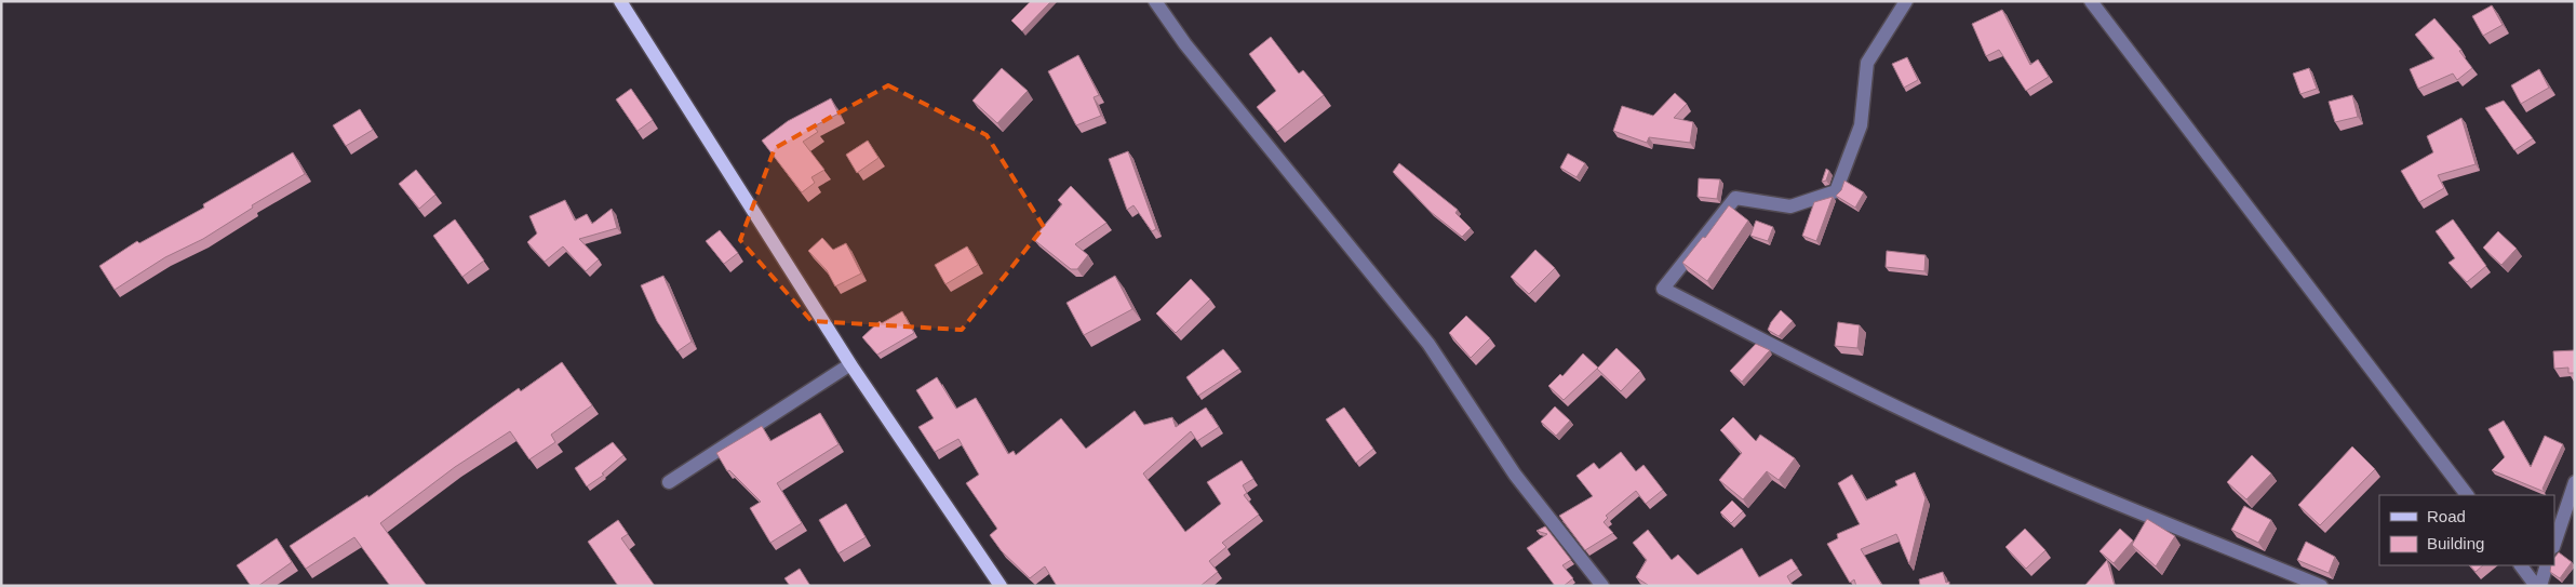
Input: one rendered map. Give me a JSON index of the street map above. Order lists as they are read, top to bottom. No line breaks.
{"legend":["Road","Building"]}
